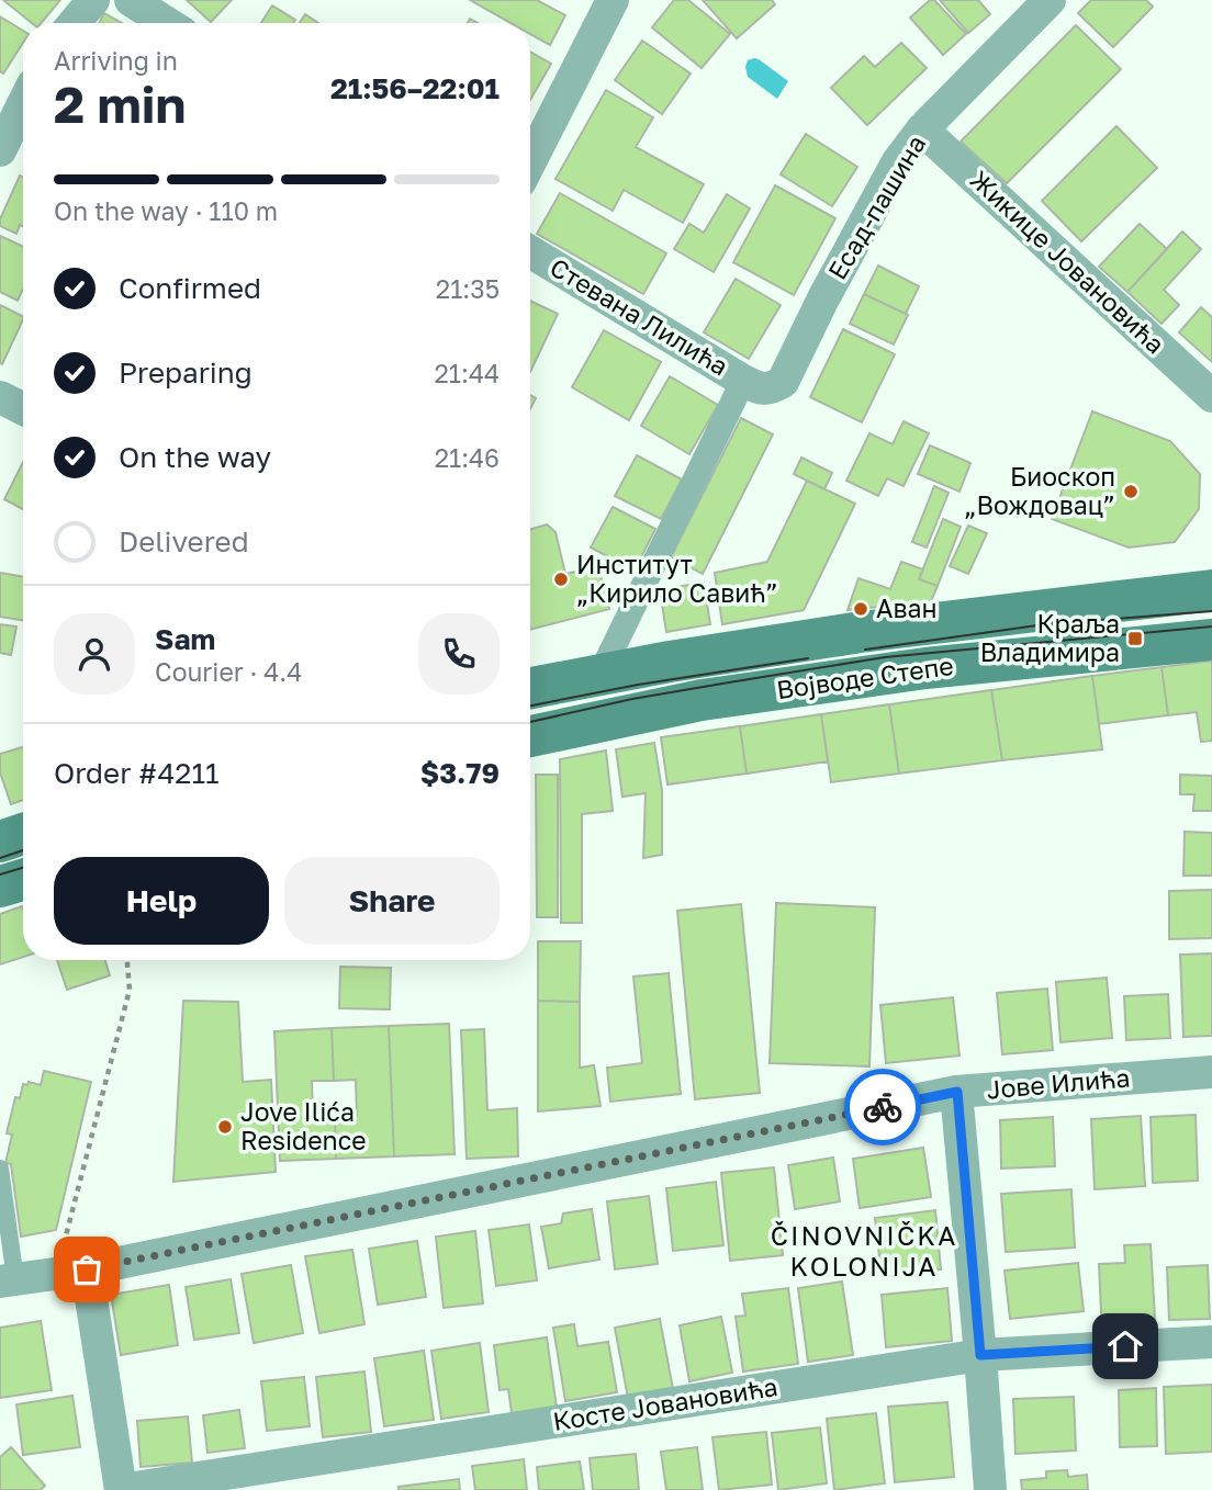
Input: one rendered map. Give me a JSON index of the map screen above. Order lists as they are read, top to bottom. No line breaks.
{"streets":{"main road":["Војводе Степе"],"street":["Есад-пашина","Жикице Јовановића","Стевана Лилића","Јове Илића","Косте Јовановића"]},"crossings":[["Есад-пашина","Жикице Јовановића"],["Есад-пашина","Стевана Лилића"]],"districts":["ČINOVNIČKA KOLONIJA"],"places":{"other":["Биоскоп „Вождовац”","Институт „Кирило Савић”","Аван","Jove Ilića Residence"],"transit":["Краља Владимира"]},"page":{"heading":["2 min","Arriving in","21:56–22:01"],"panel":["Sam","Courier · 4.4","Order #4211","$3.79"],"bar":"On the way · 110 m","list":[["Confirmed","21:35"],["Preparing","21:44"],["On the way","21:46"],"Delivered"],"buttons":["Help","Share"]}}
